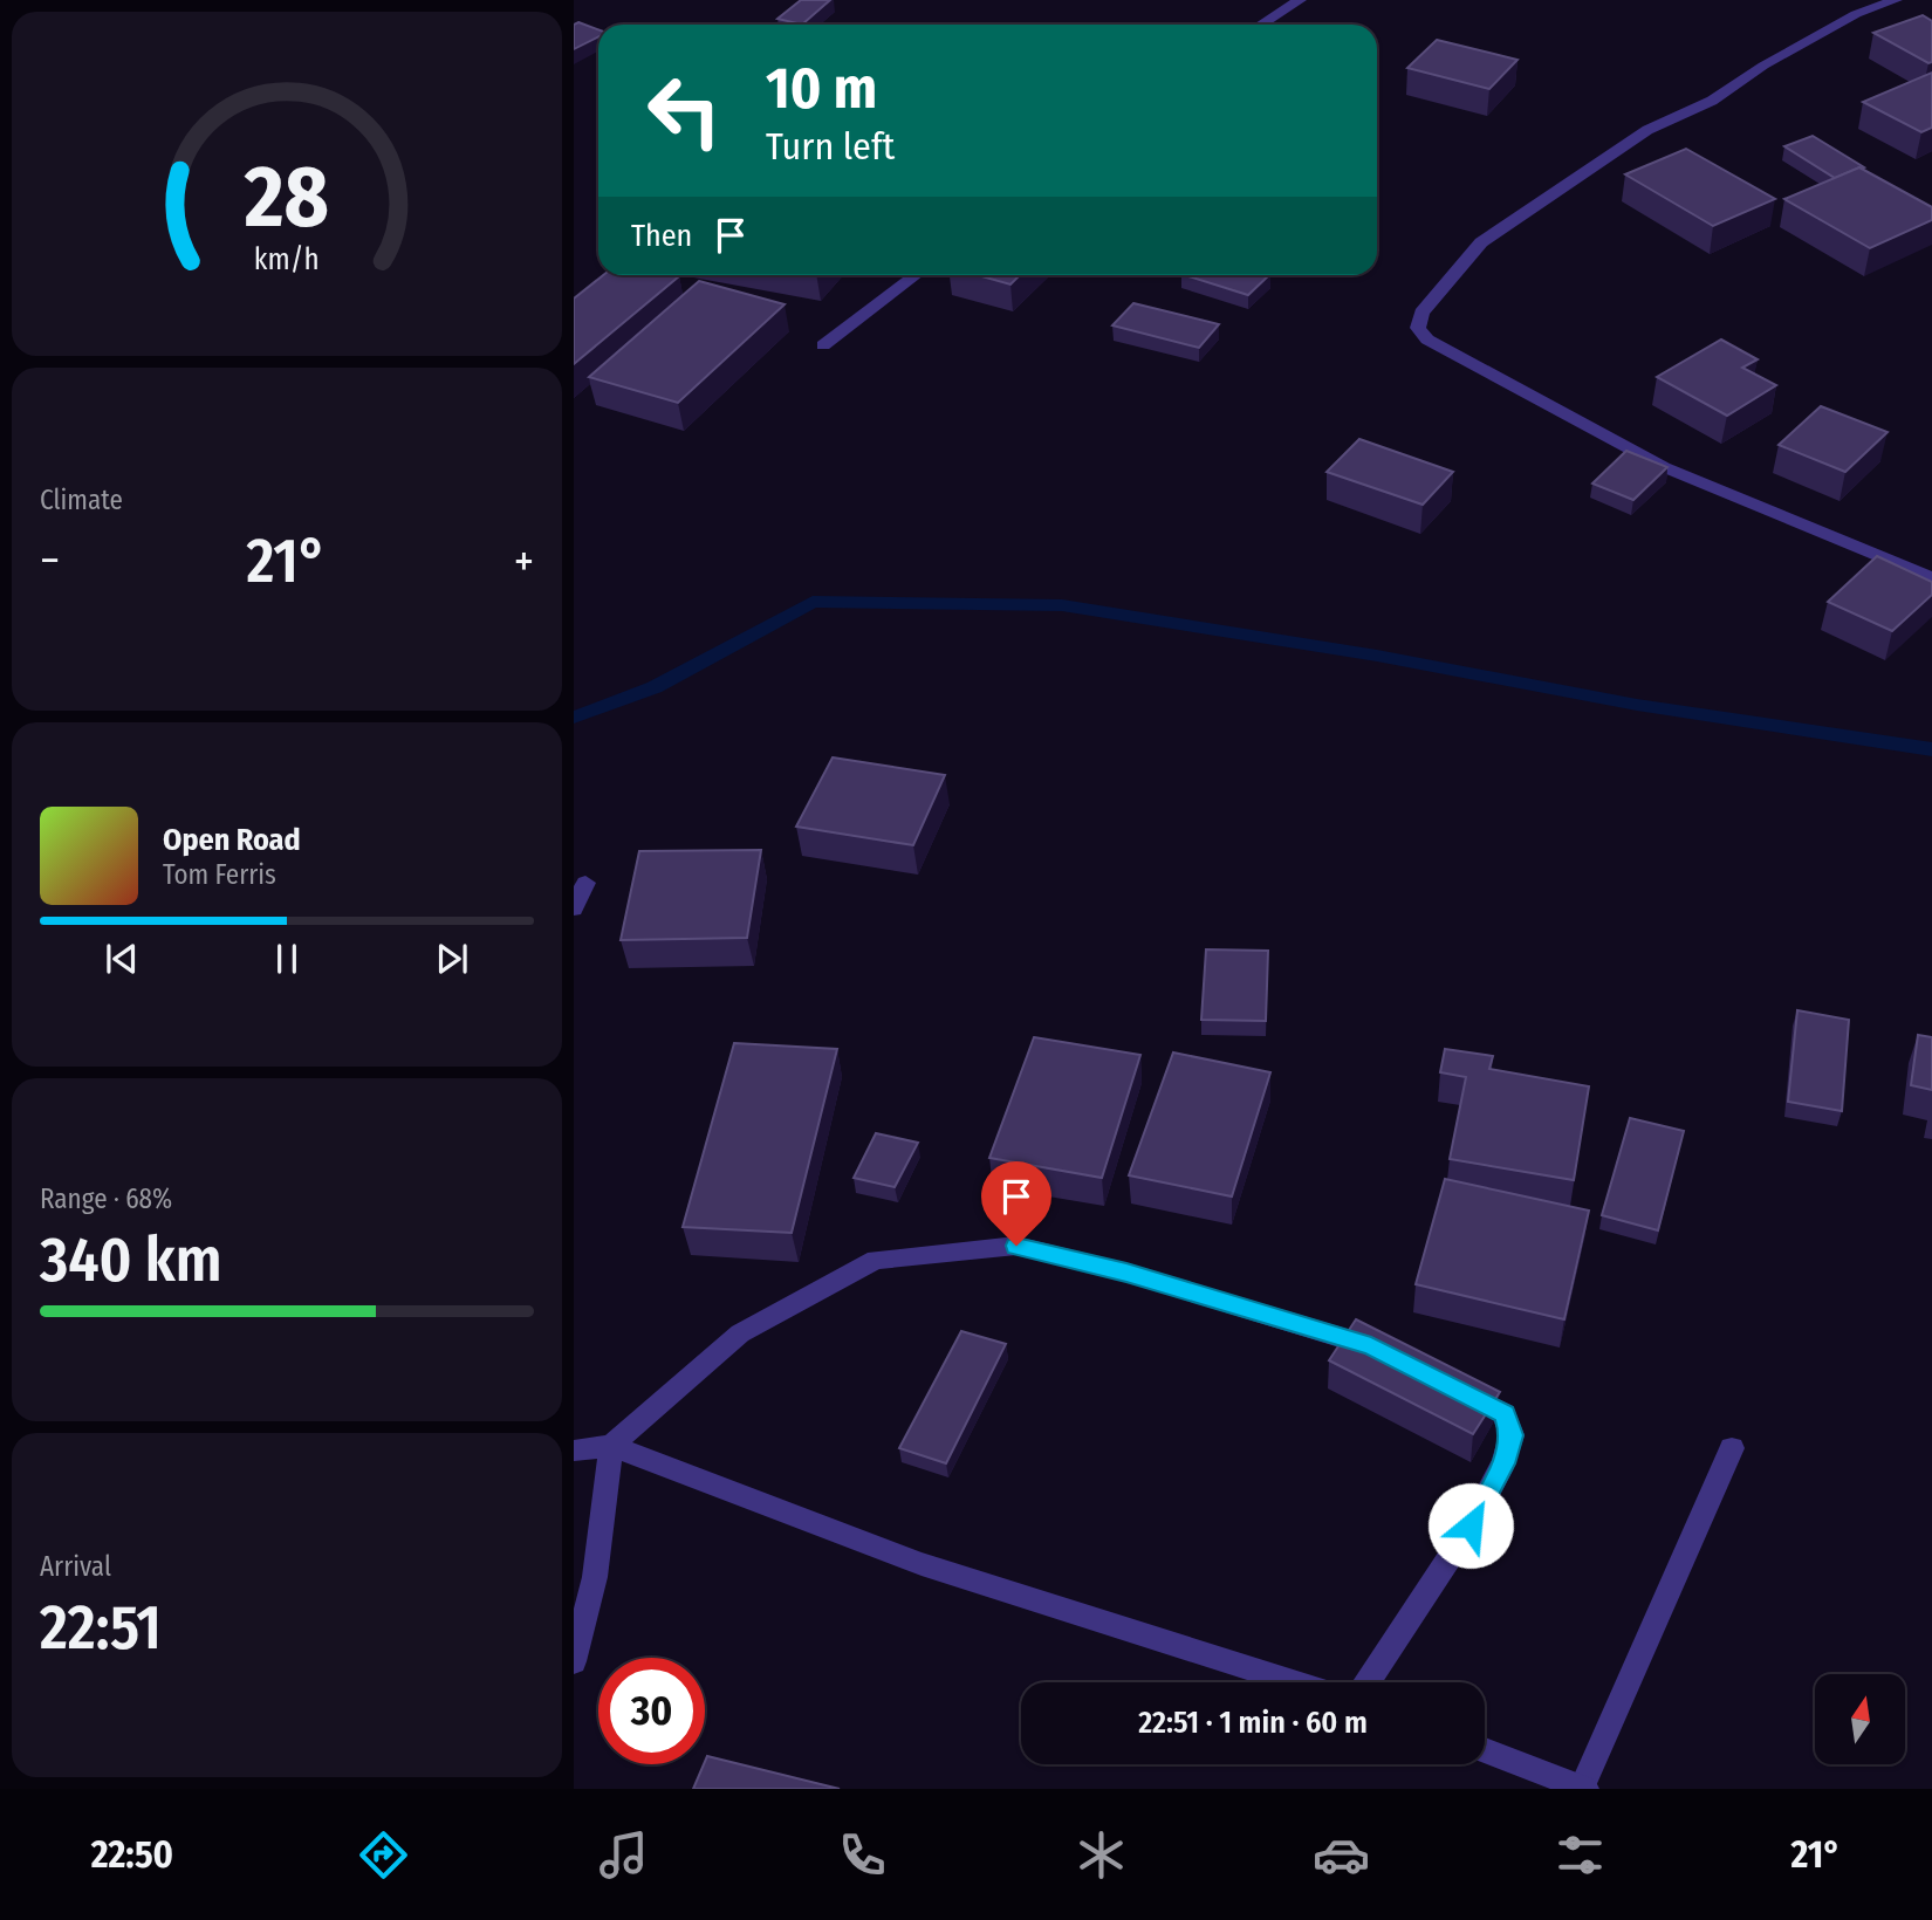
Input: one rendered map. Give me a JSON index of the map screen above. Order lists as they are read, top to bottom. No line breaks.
{"north":"top","page":{"turn":["10 m","Turn left"],"then":"Then","tile":["Climate",["Range · 68%","340 km"],["Arrival","22:51"]],"heat":["−","21°","+"],"song":["Open Road","Tom Ferris"],"limit":"30","trip":"22:51 · 1 min · 60 m","tabs":["22:50","21°"],"gauge":["28","km/h"]}}
